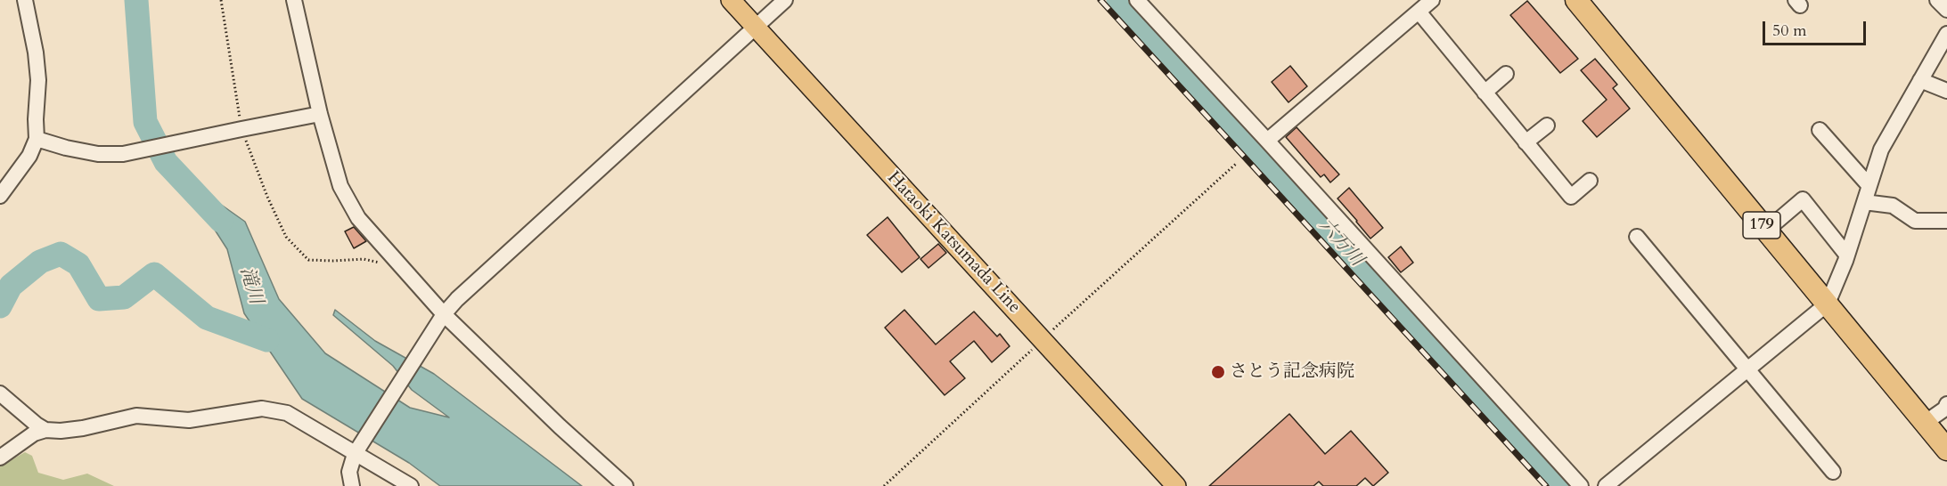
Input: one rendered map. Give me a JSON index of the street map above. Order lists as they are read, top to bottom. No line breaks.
{"streets":{"highway":["179"],"main road":["Hataoki Katsumada Line"]},"water":["六万川","滝川"],"places":["さとう記念病院"],"scale_bar":"50 m"}
